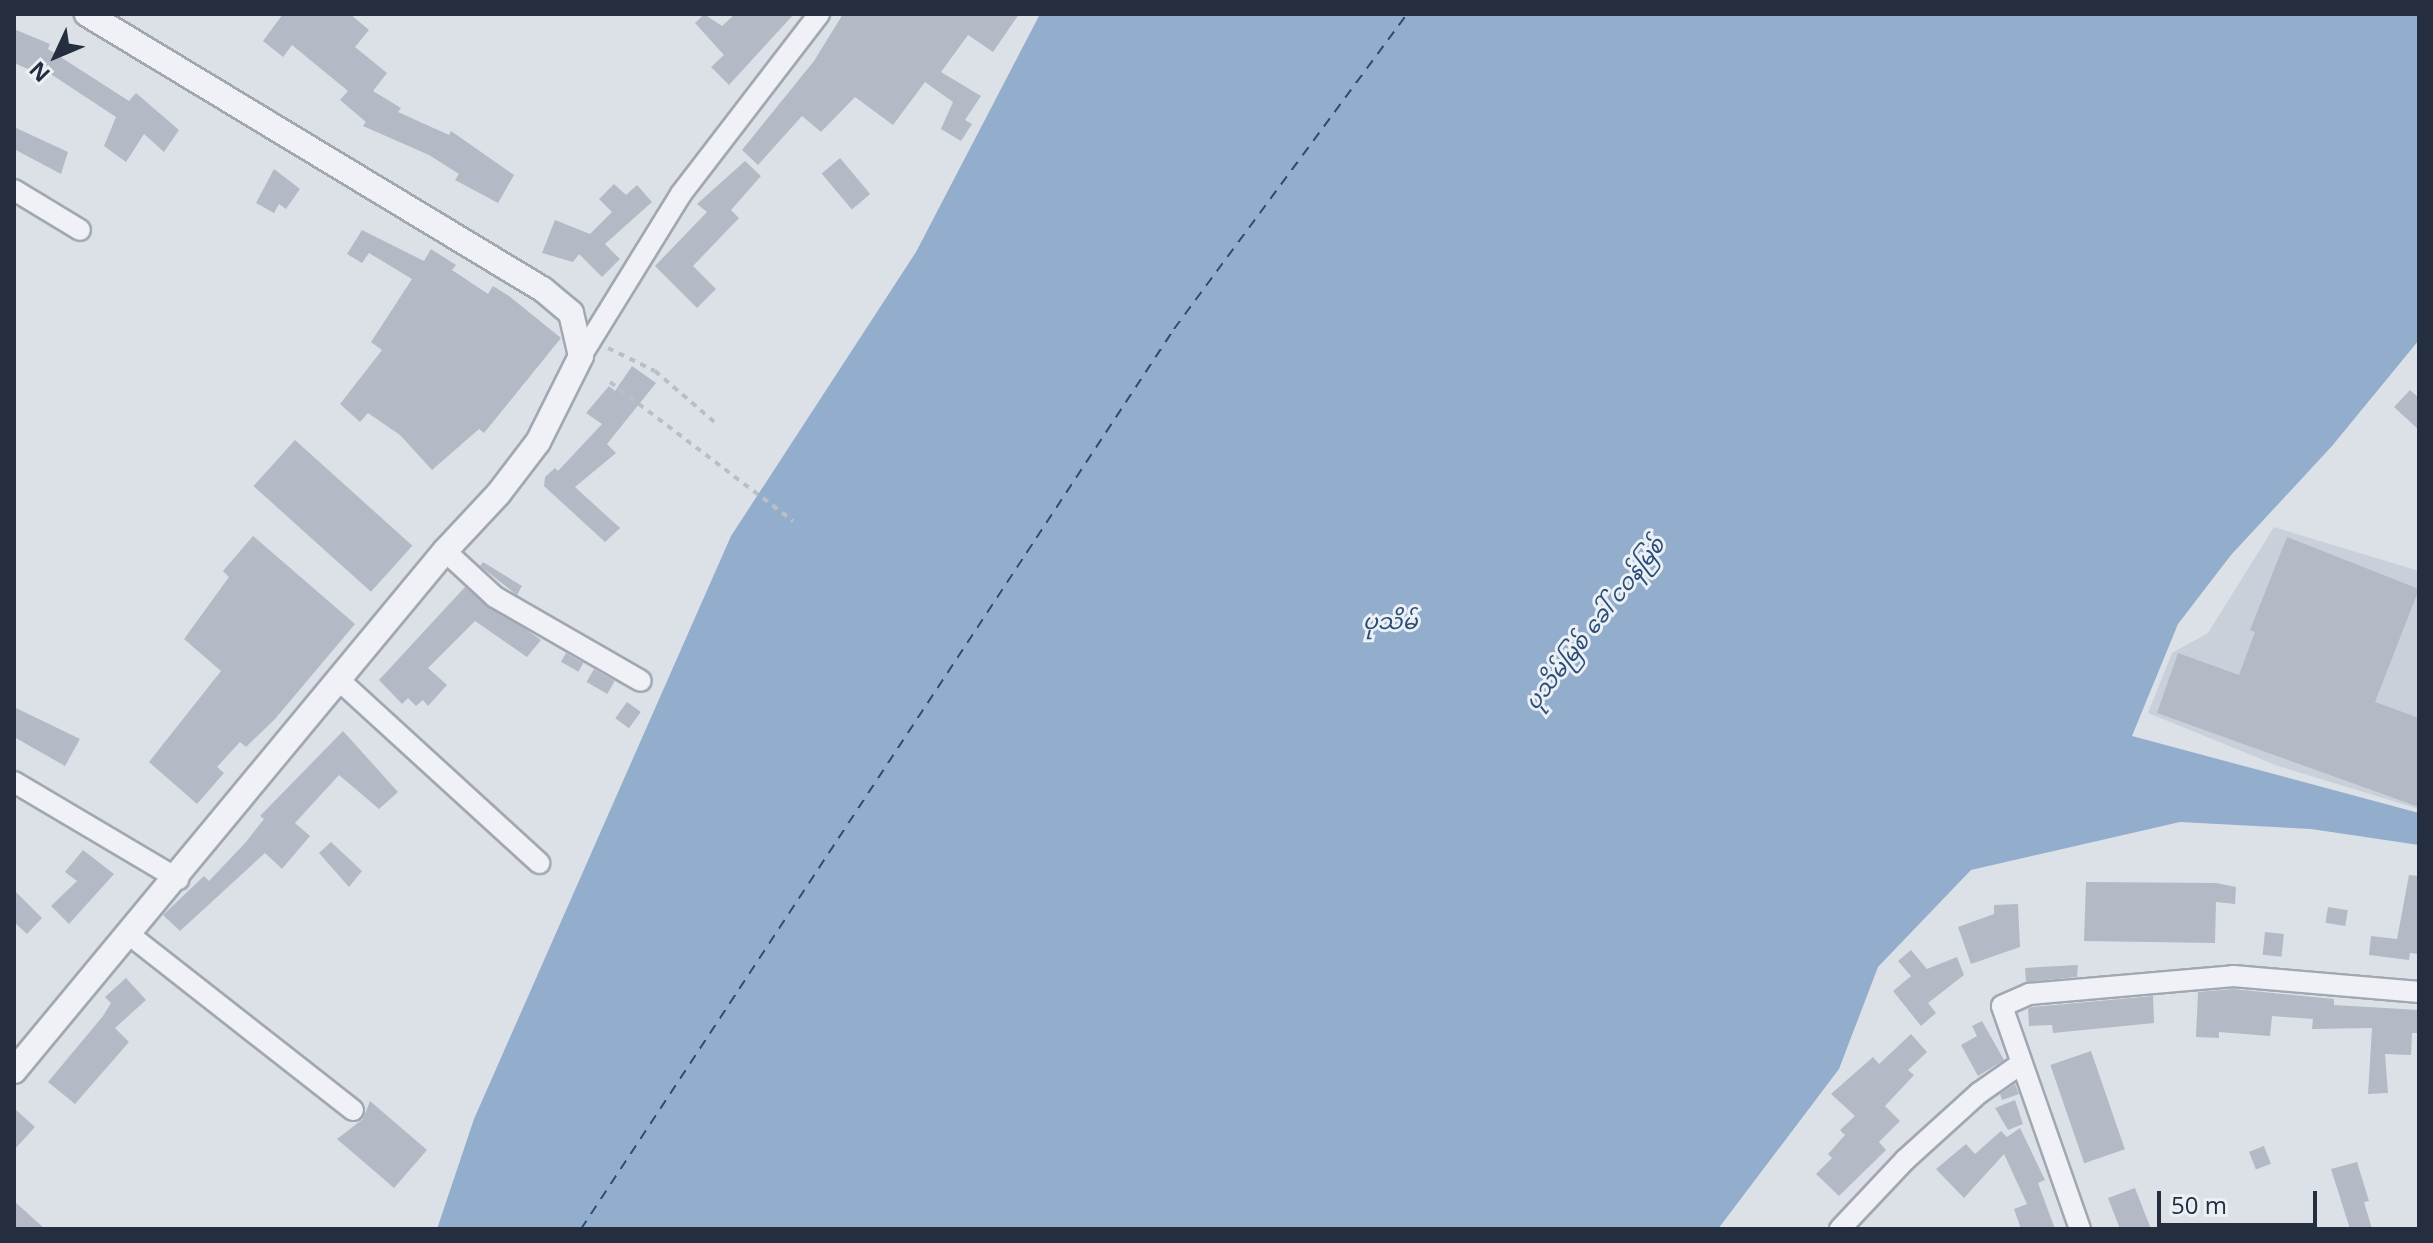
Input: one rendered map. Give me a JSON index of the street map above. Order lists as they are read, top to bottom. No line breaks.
{"water":["ပုသိမ်","ပုသိမ်မြစ် ခေါ် ငဝန်မြစ်"],"scale_bar":"50 m","north":"bottom left"}
